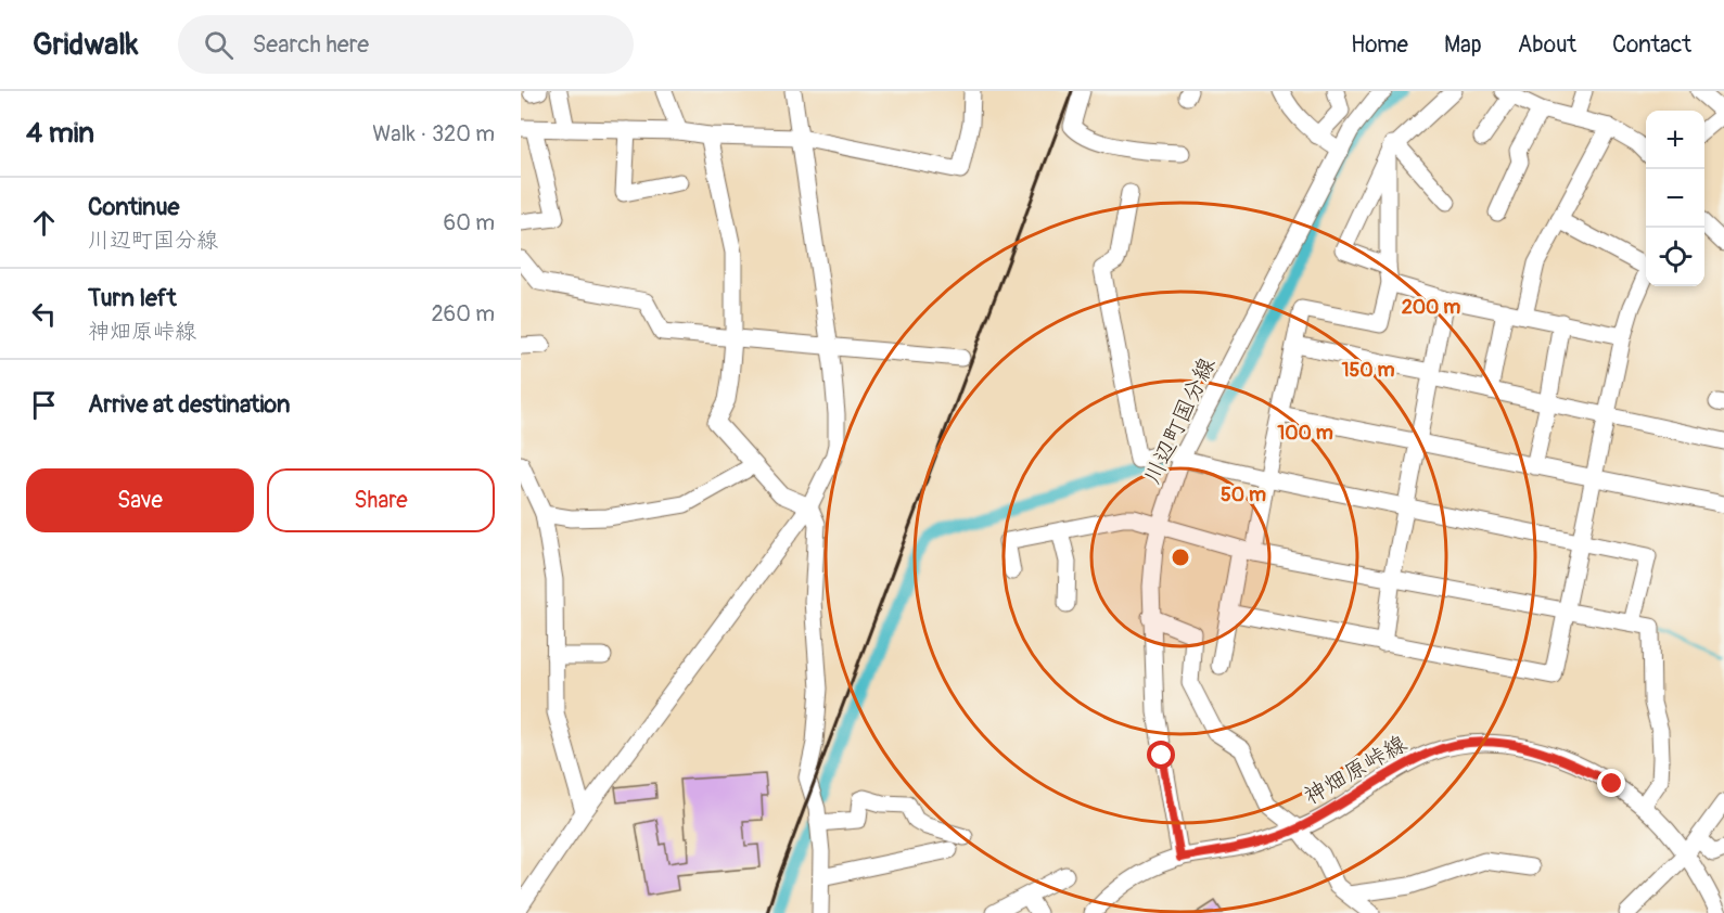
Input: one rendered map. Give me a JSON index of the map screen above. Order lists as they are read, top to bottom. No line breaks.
{"streets":{"street":["川辺町国分線","神畑原峠線"]},"crossings":[["川辺町国分線","神畑原峠線"]],"page":{"header":"Gridwalk","search":"Search here","nav":["Home","Map","About","Contact"],"heading":["4 min","Walk · 320 m"],"map_buttons":["+","−"],"list":[["Continue","川辺町国分線","60 m"],["Turn left","神畑原峠線","260 m"],"Arrive at destination"],"buttons":["Save","Share"]},"rings":["200 m","150 m","100 m","50 m"]}
